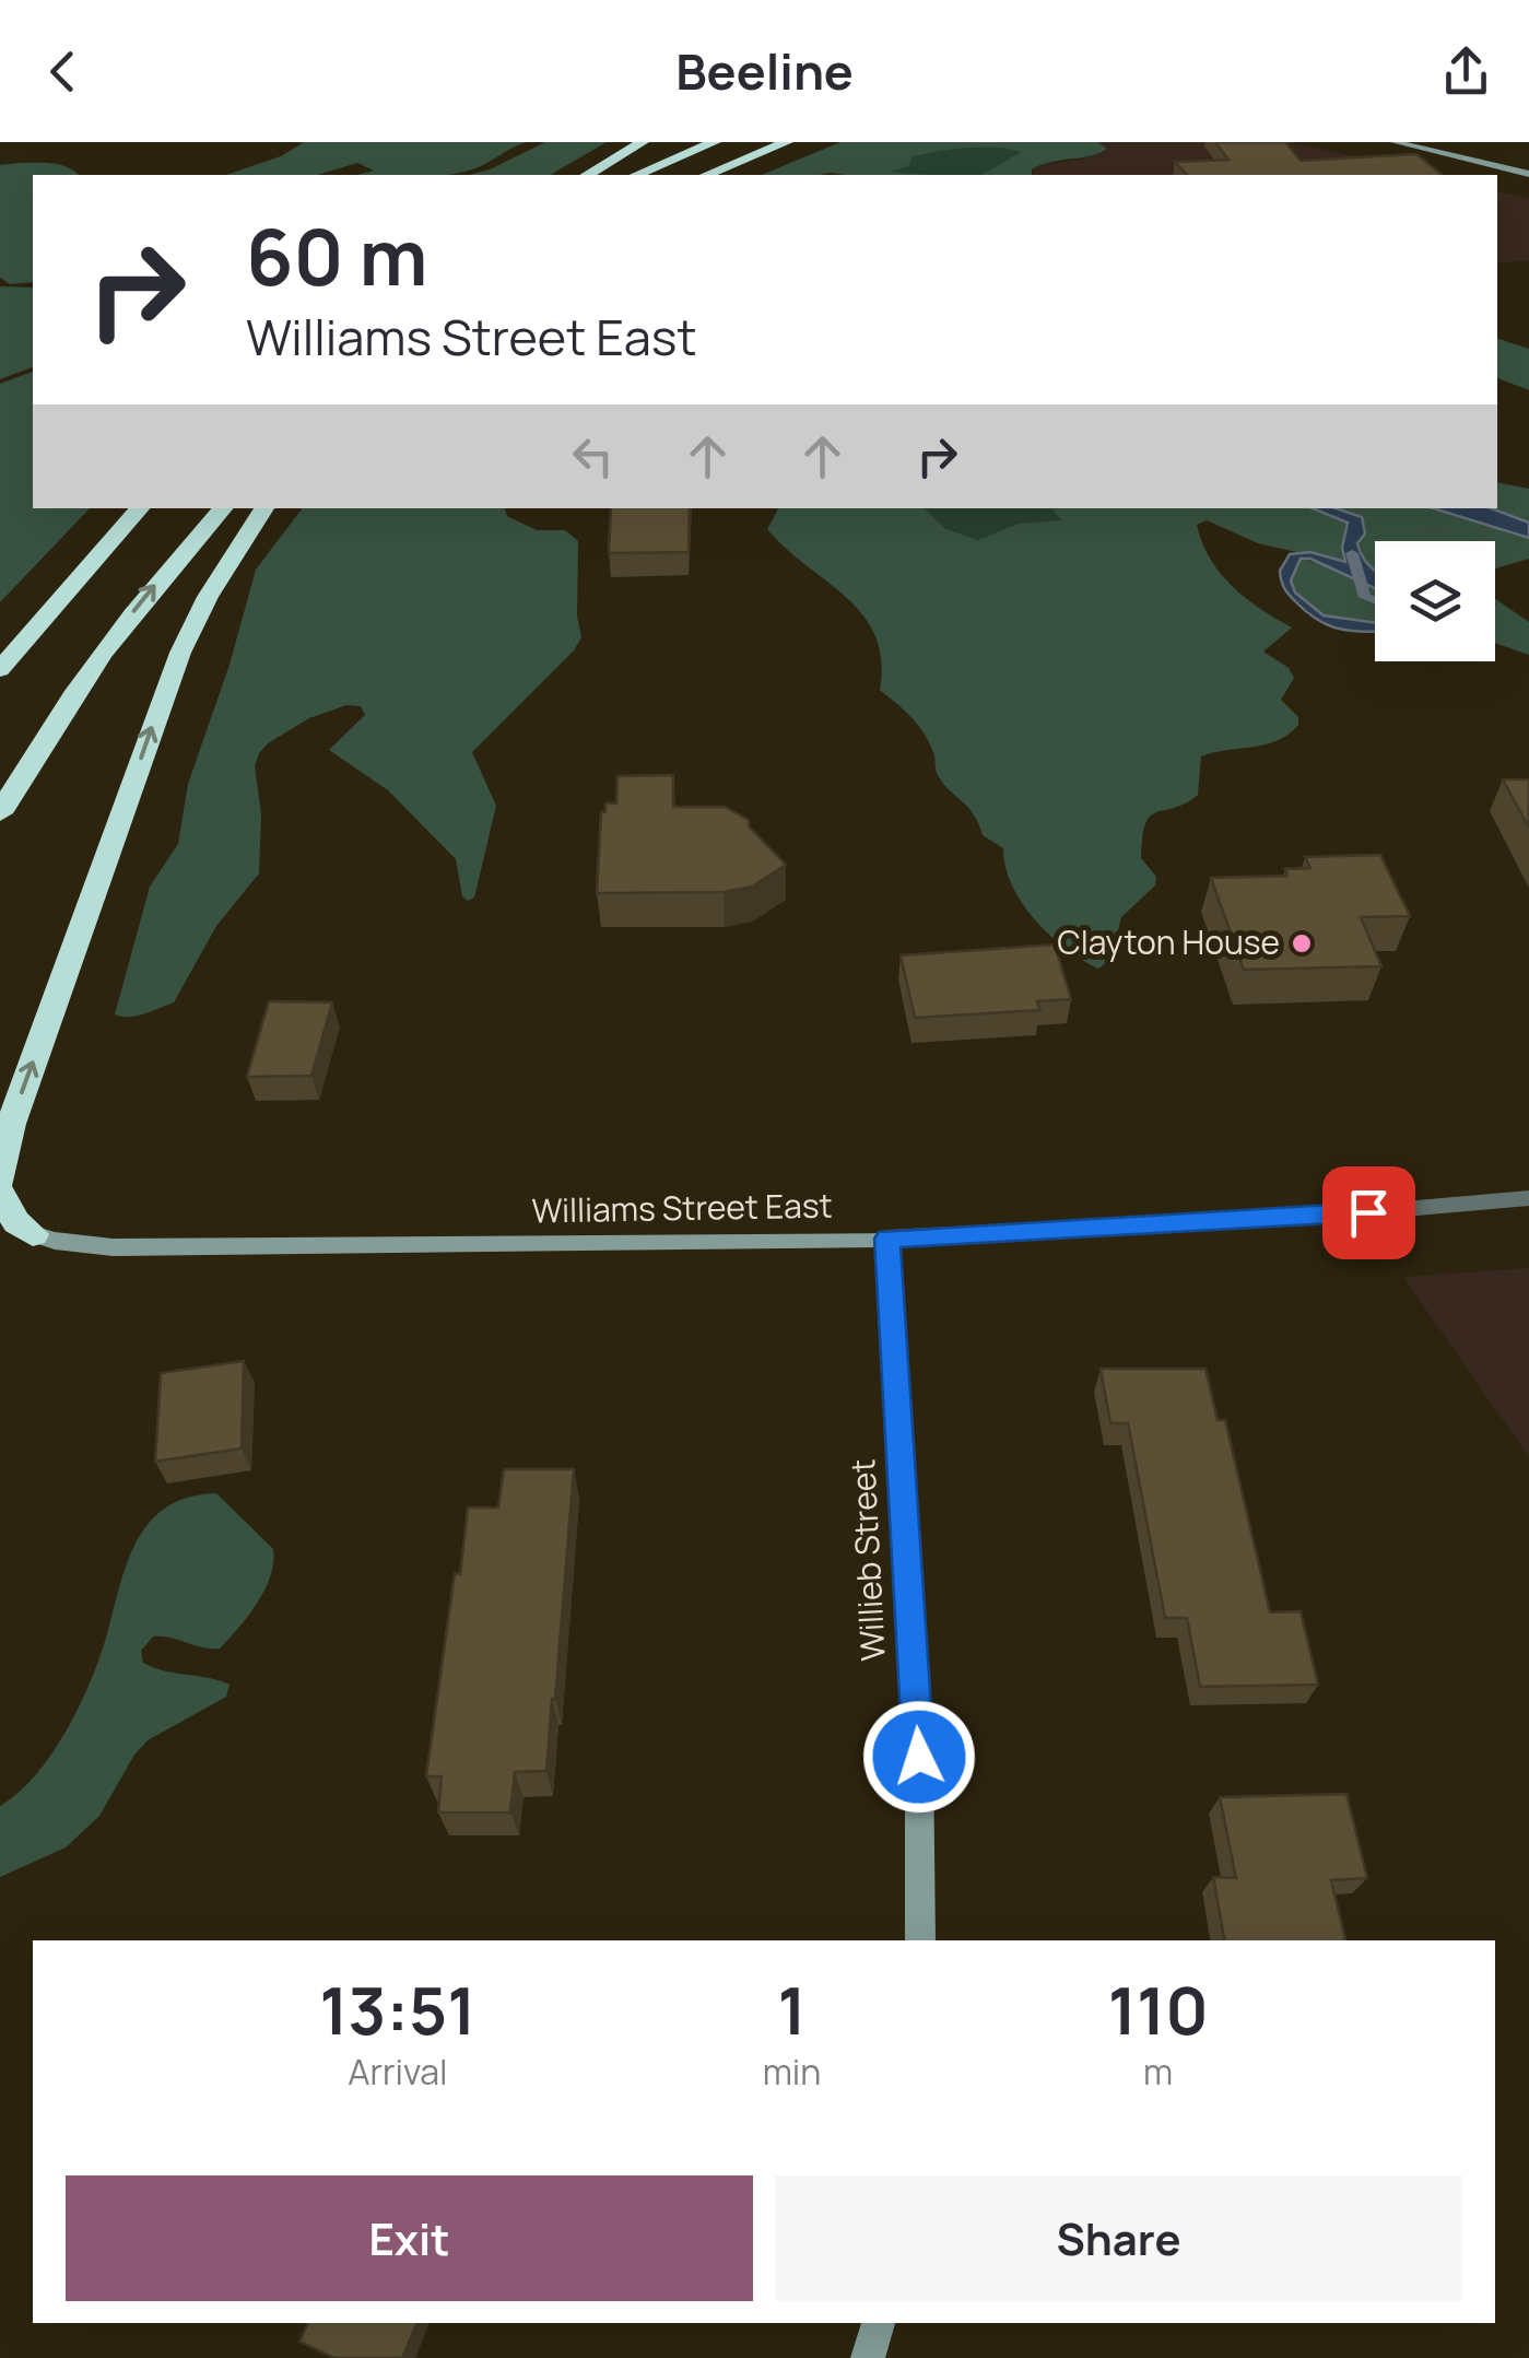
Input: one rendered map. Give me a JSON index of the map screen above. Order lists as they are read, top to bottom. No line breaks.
{"streets":{"street":["Williams Street East","Willieb Street"]},"crossings":[["Williams Street East","Willieb Street"]],"places":["Clayton House"],"page":{"header":"Beeline","turn":["60 m","Williams Street East"],"eta":["13:51","Arrival","1","min","110","m"],"buttons":["Exit","Share"]}}
